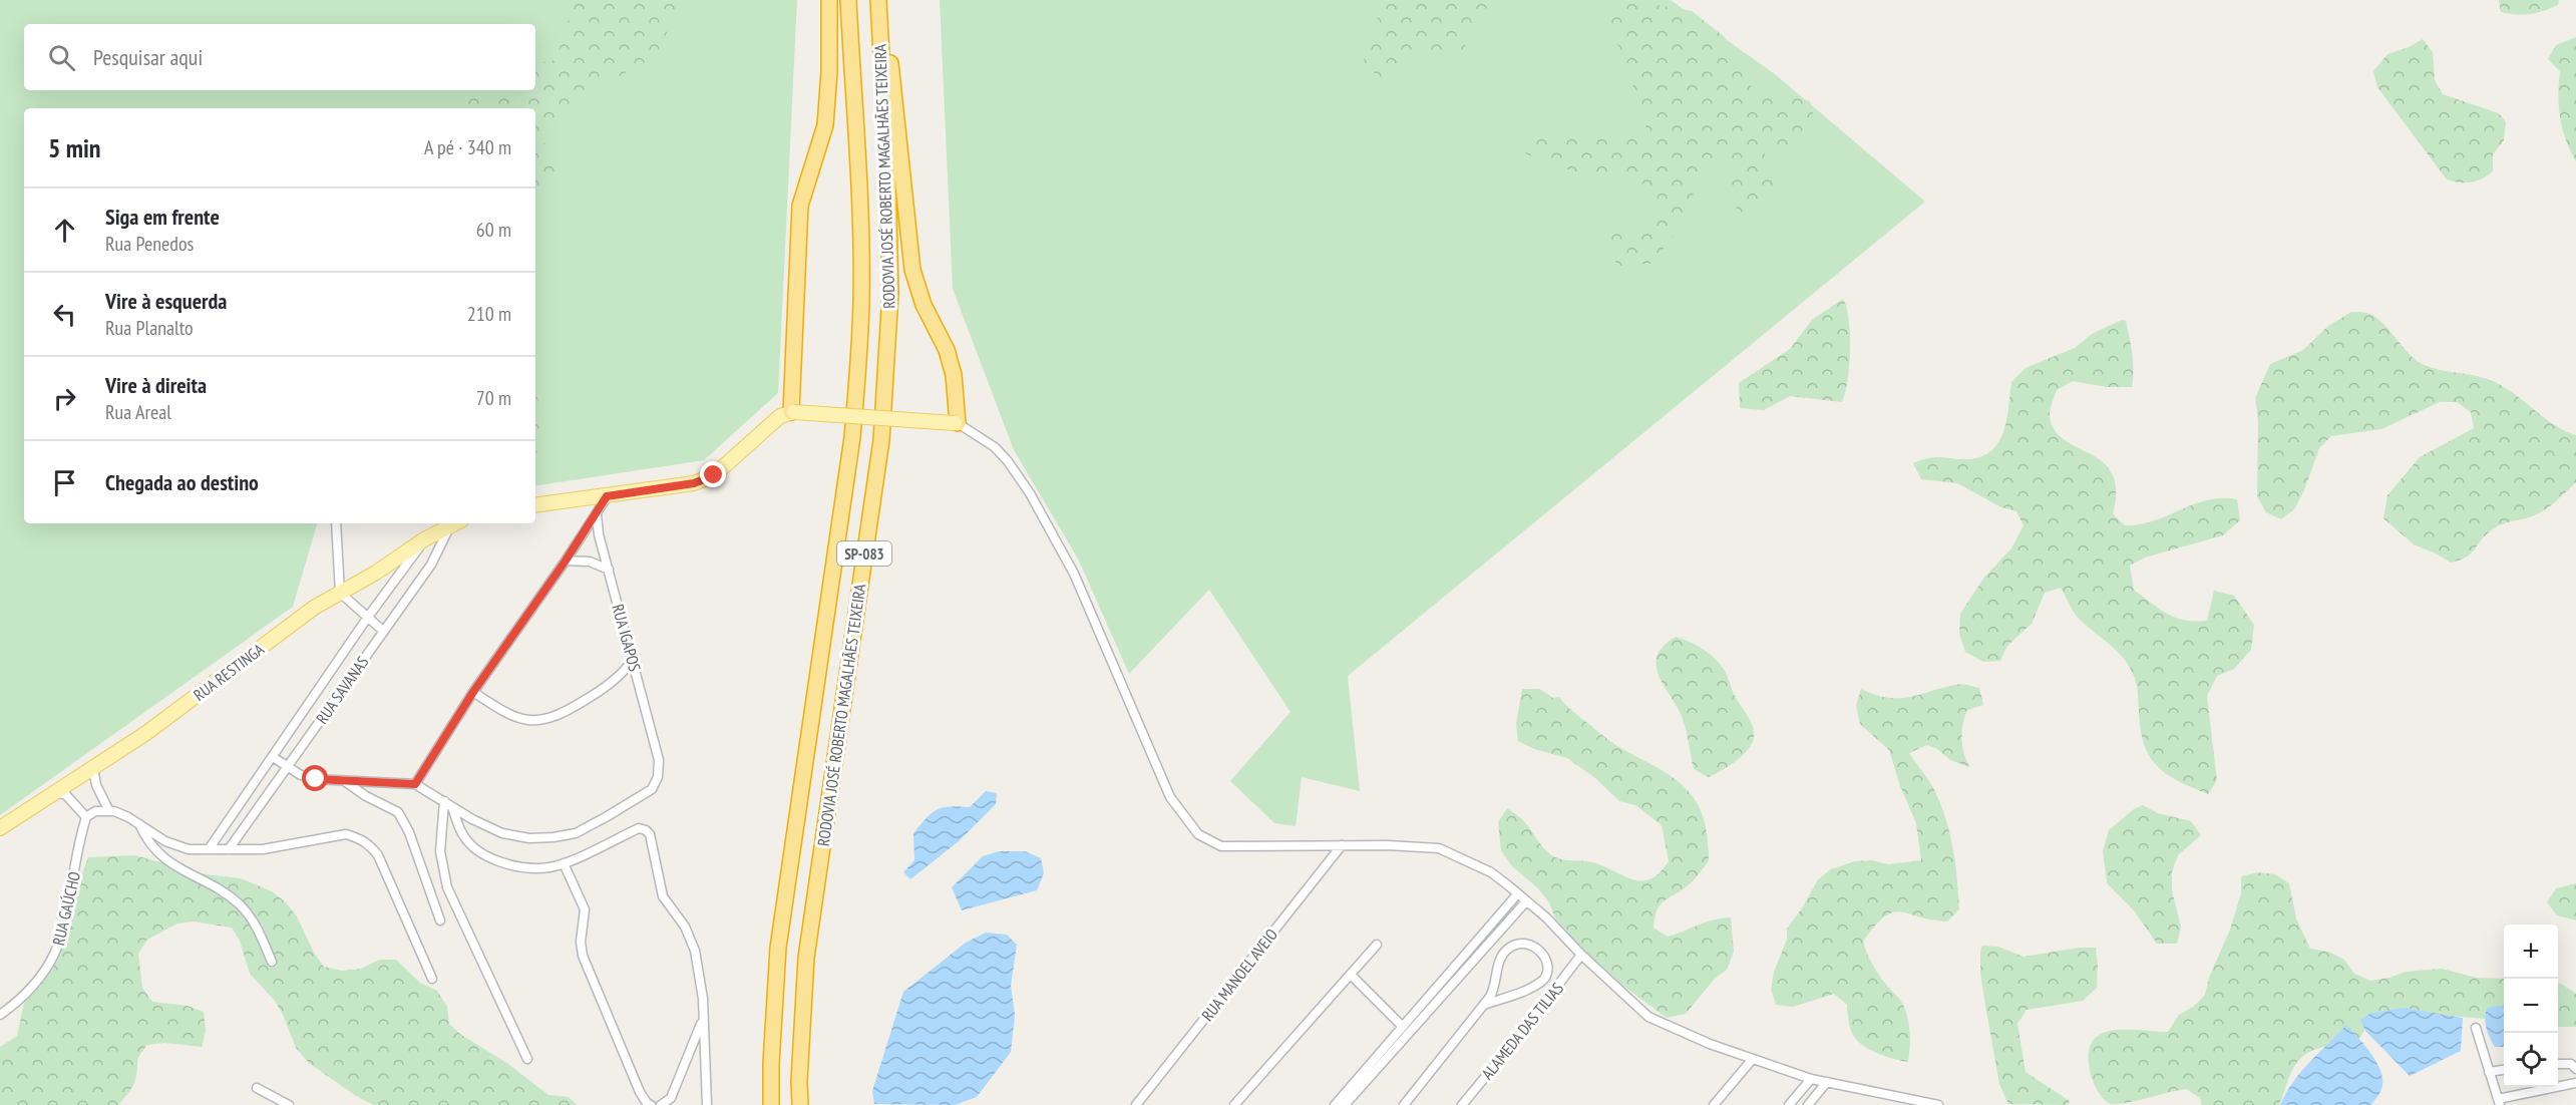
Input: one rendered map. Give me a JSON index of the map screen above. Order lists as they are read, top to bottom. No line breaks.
{"streets":{"highway":["RODOVIA JOSÉ ROBERTO MAGALHÃES TEIXEIRA","SP-083"],"main road":["RUA RESTINGA"],"street":["RUA IGAPOS","RUA SAVANAS","RUA GAÚCHO","RUA MANOEL AVEIO","ALAMEDA DAS TILIAS"]},"crossings":[["RUA RESTINGA","RUA SAVANAS"]],"page":{"search":"Pesquisar aqui","heading":["5 min","A pé · 340 m"],"list":[["Siga em frente","Rua Penedos","60 m"],["Vire à esquerda","Rua Planalto","210 m"],["Vire à direita","Rua Areal","70 m"],"Chegada ao destino"],"map_buttons":["+","−"]}}
